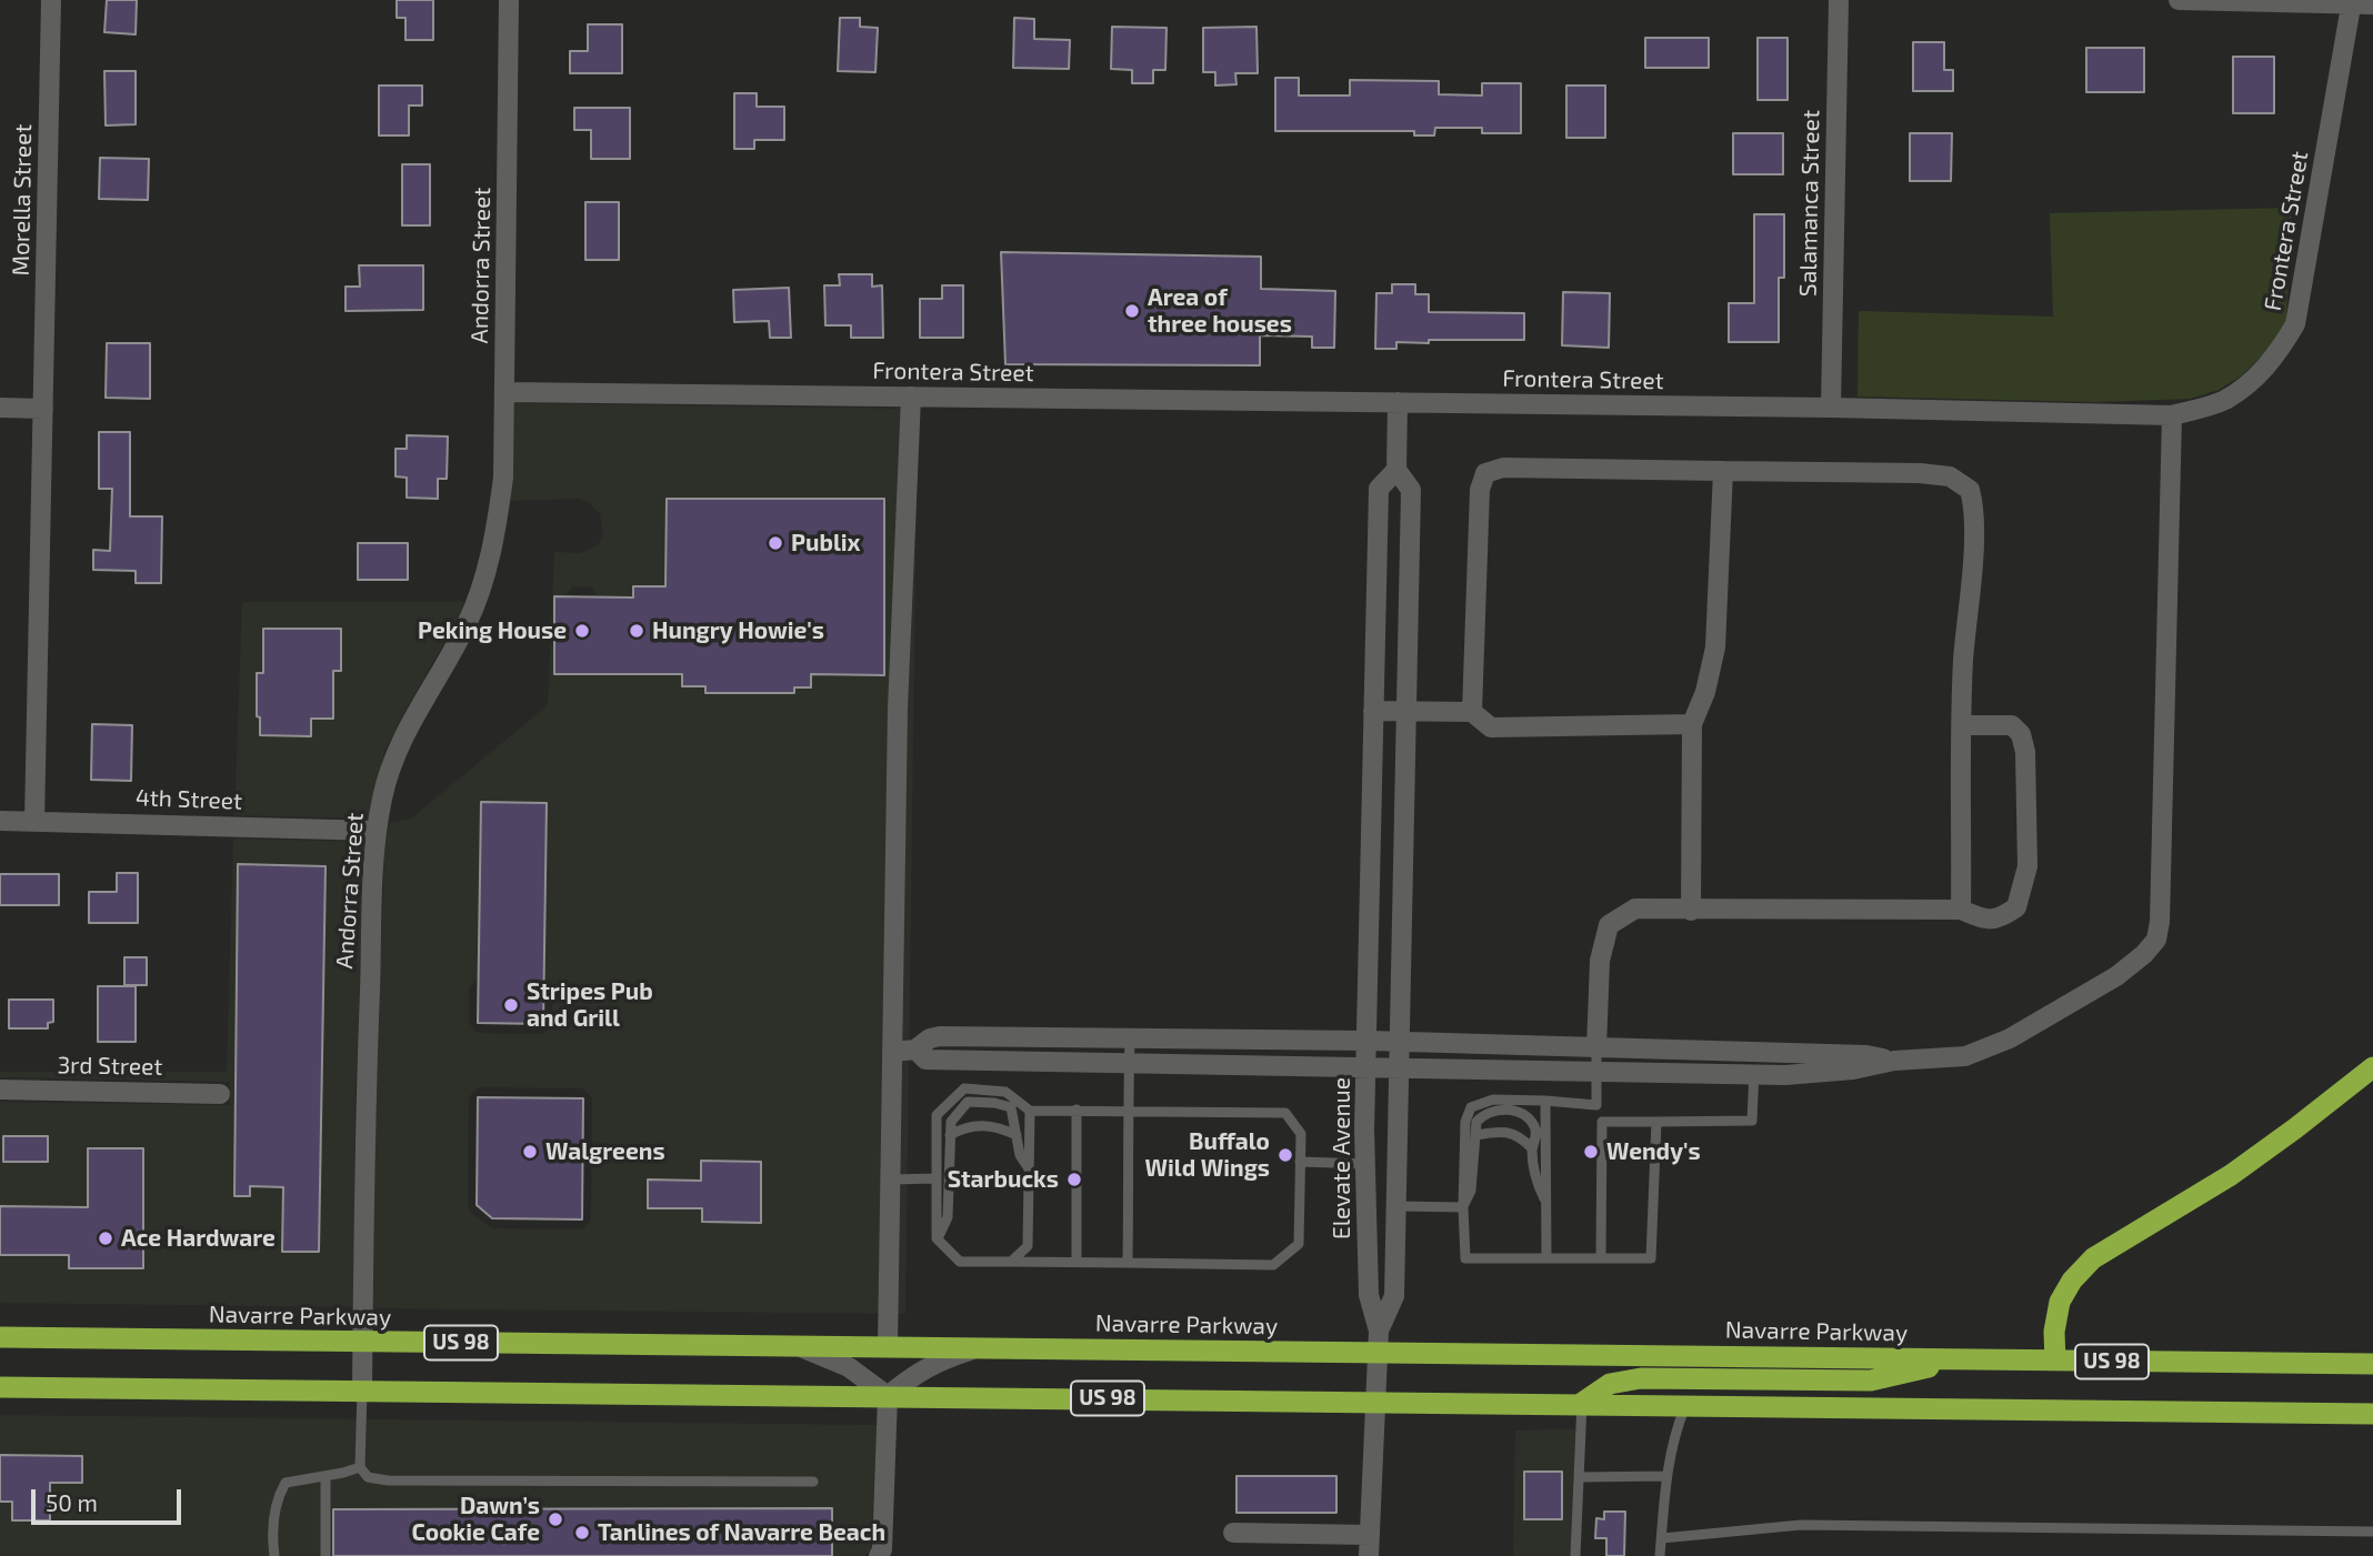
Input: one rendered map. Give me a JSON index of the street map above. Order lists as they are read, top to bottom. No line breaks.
{"streets":{"highway":["Navarre Parkway","US 98"],"street":["Morella Street","Salamanca Street","Frontera Street","Andorra Street","4th Street","3rd Street","Elevate Avenue"]},"crossings":[["Morella Street","4th Street"],["Salamanca Street","Frontera Street"],["Frontera Street","Andorra Street"],["Andorra Street","4th Street"],["Andorra Street","Navarre Parkway"],["Andorra Street","US 98"]],"places":["Area of three houses","Publix","Peking House","Hungry Howie's","Stripes Pub and Grill","Walgreens","Wendy's","Buffalo Wild Wings","Starbucks","Ace Hardware","Dawn’s Cookie Cafe","Tanlines of Navarre Beach"],"scale_bar":"50 m"}
